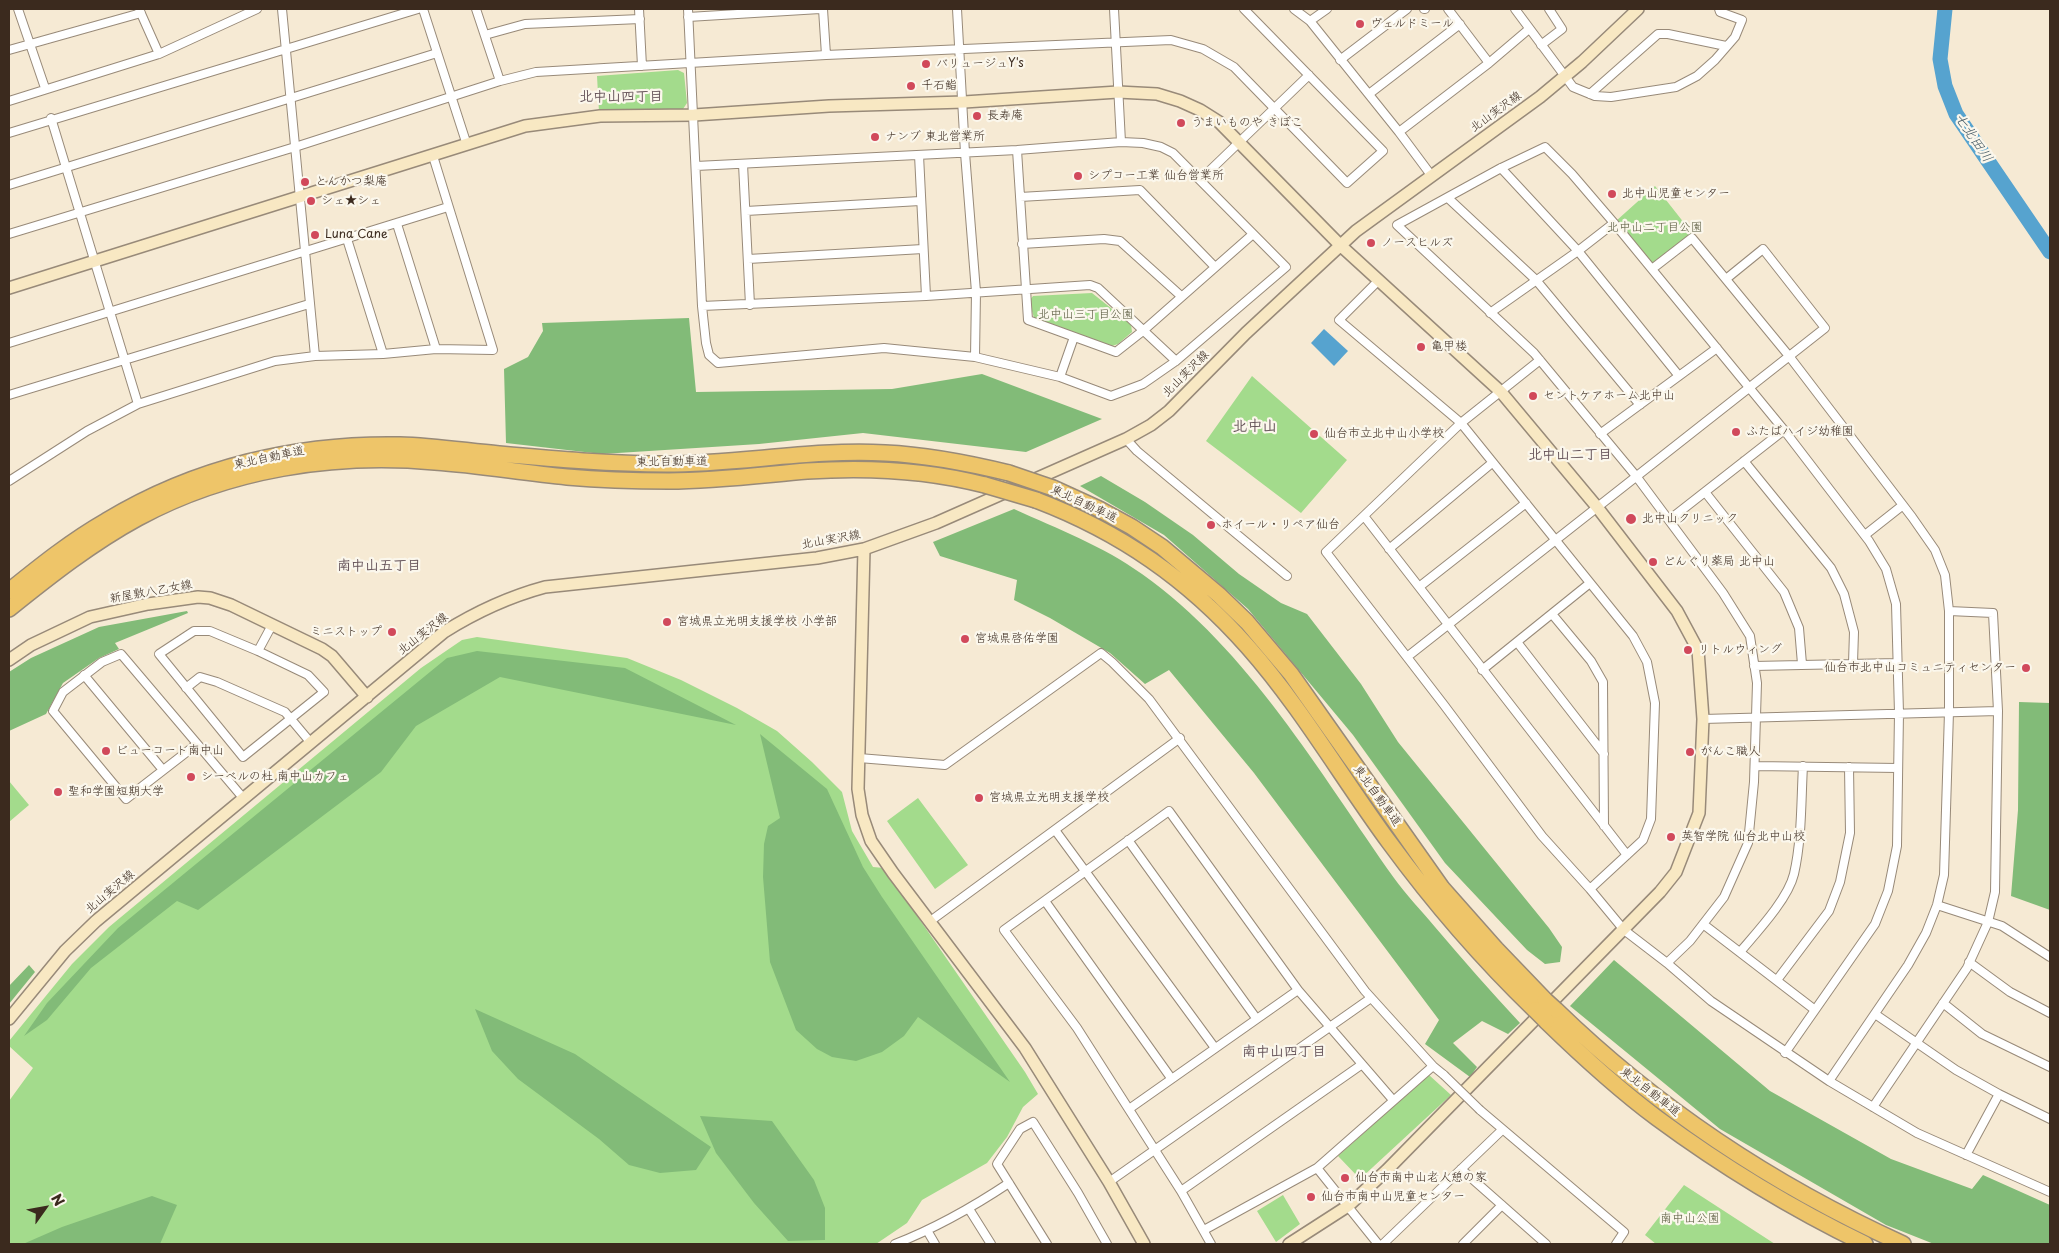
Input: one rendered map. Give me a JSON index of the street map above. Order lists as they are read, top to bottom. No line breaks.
{"streets":{"highway":["東北自動車道"],"street":["北山実沢線","新屋敷八乙女線"]},"crossings":[["北山実沢線","新屋敷八乙女線"]],"districts":["北中山四丁目","北中山","北中山二丁目","南中山五丁目","南中山四丁目"],"water":["七北田川"],"parks":["北中山二丁目公園","北中山三丁目公園","南中山公園"],"places":["ヴェルドミール","バリュージュY's","千石鮨","長寿庵","うまいものや きぼこ","ナンブ 東北営業所","シプコー工業 仙台営業所","とんかつ梨庵","北中山児童センター","シェ★シェ","Luna Cane","ノースヒルズ","亀甲楼","セントケアホーム北中山","ふたばハイジ幼稚園","仙台市立北中山小学校","北中山クリニック","ホイール・リペア仙台","どんぐり薬局 北中山","宮城県立光明支援学校 小学部","ミニストップ","宮城県啓佑学園","リトルウィング","仙台市北中山コミュニティセンター","ビューコート南中山","がんこ職人","シーベルの杜 南中山カフェ","聖和学園短期大学","宮城県立光明支援学校","英智学院 仙台北中山校","仙台市南中山老人憩の家","仙台市南中山児童センター"],"north":"top right"}
